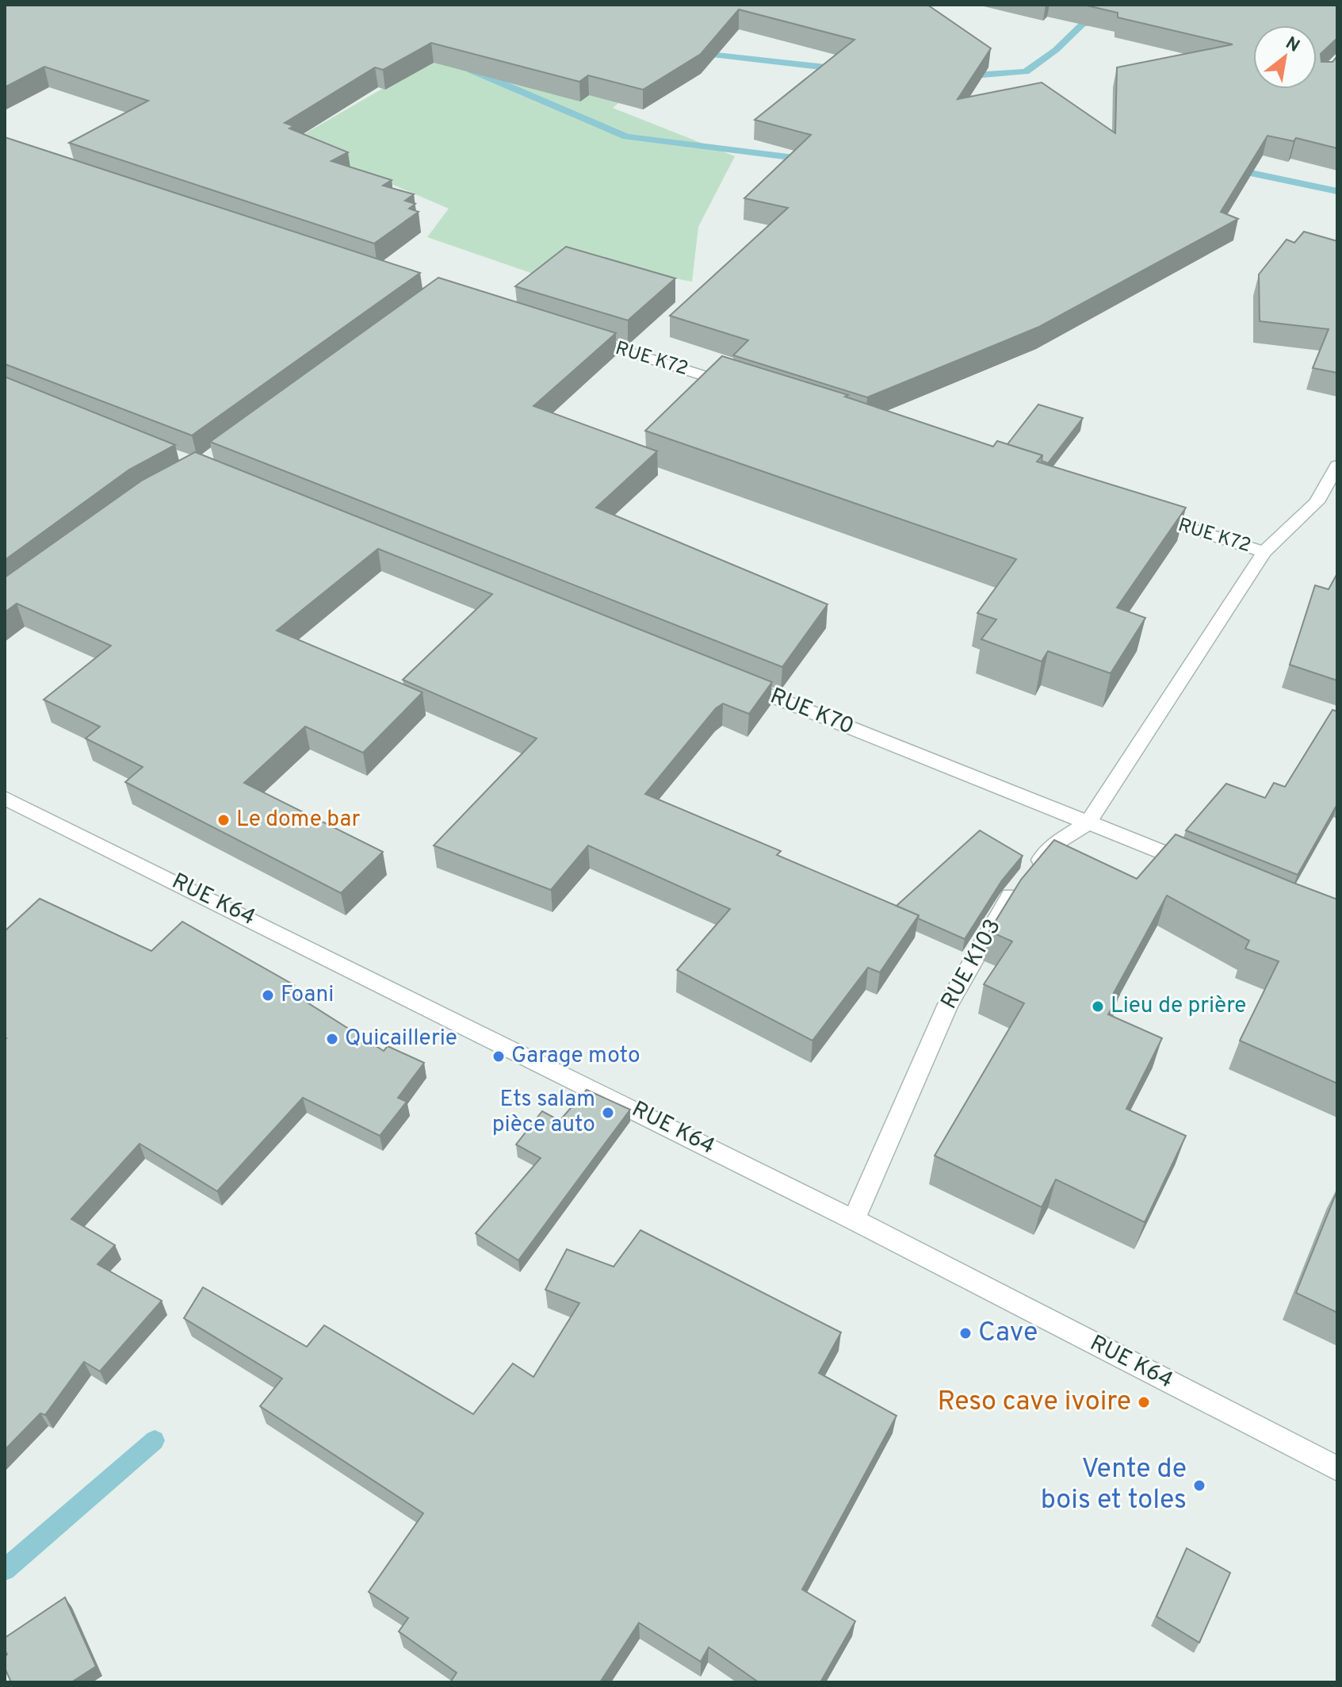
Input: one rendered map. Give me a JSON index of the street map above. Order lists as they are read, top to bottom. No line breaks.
{"streets":{"street":["RUE K72","RUE K70","RUE K64","RUE K103"]},"crossings":[["RUE K72","RUE K103"],["RUE K70","RUE K103"],["RUE K64","RUE K103"]],"places":["Le dome bar","Foani","Lieu de prière","Quicaillerie","Garage moto","Ets salam pièce auto","Cave","Reso cave ivoire","Vente de bois et toles"],"north":"top right"}
